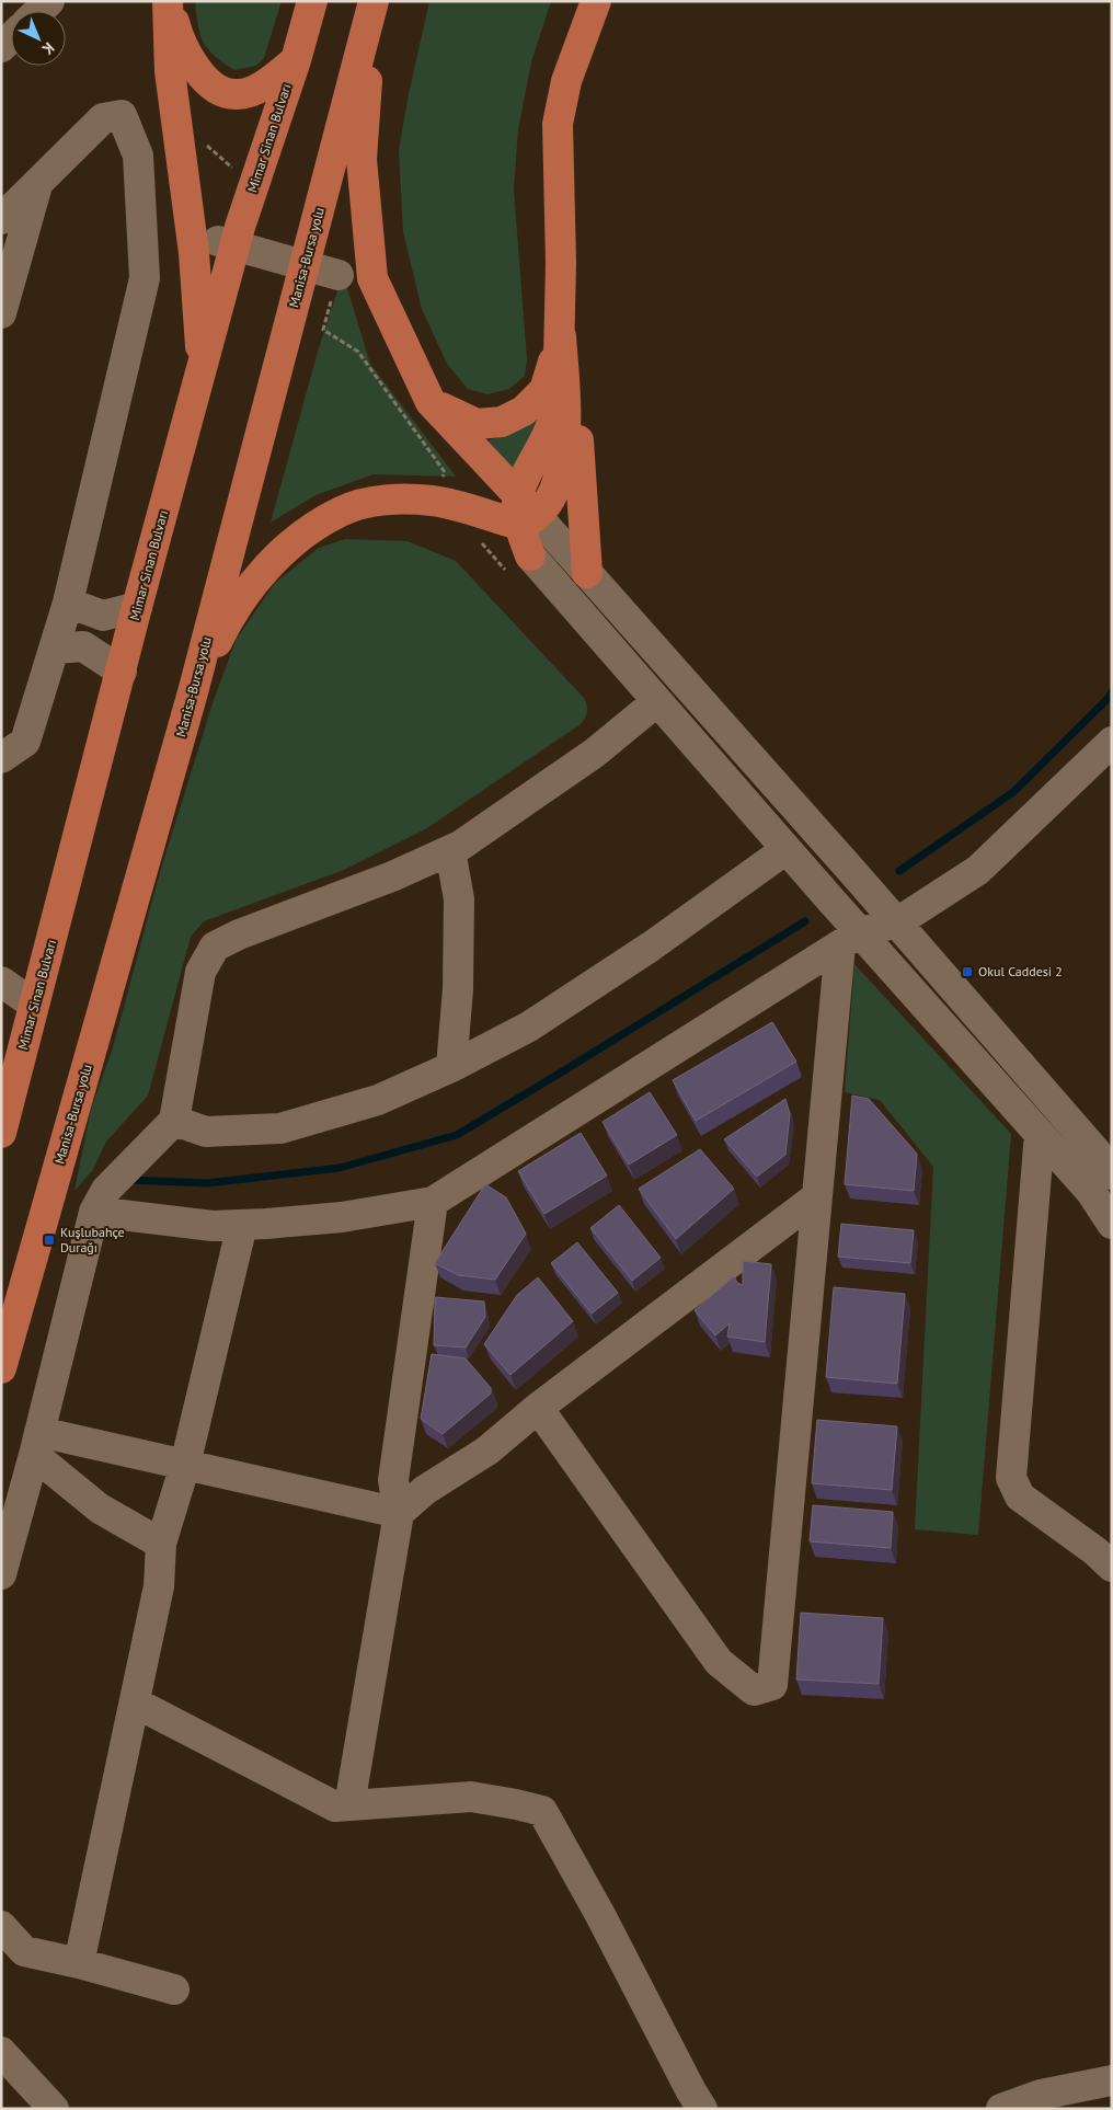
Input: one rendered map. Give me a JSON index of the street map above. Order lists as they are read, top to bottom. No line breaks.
{"streets":{"highway":["Mimar Sinan Bulvarı","Manisa-Bursa yolu"]},"places":{"transit":["Okul Caddesi 2","Kuşlubahçe Durağı"]},"north":"bottom right"}
